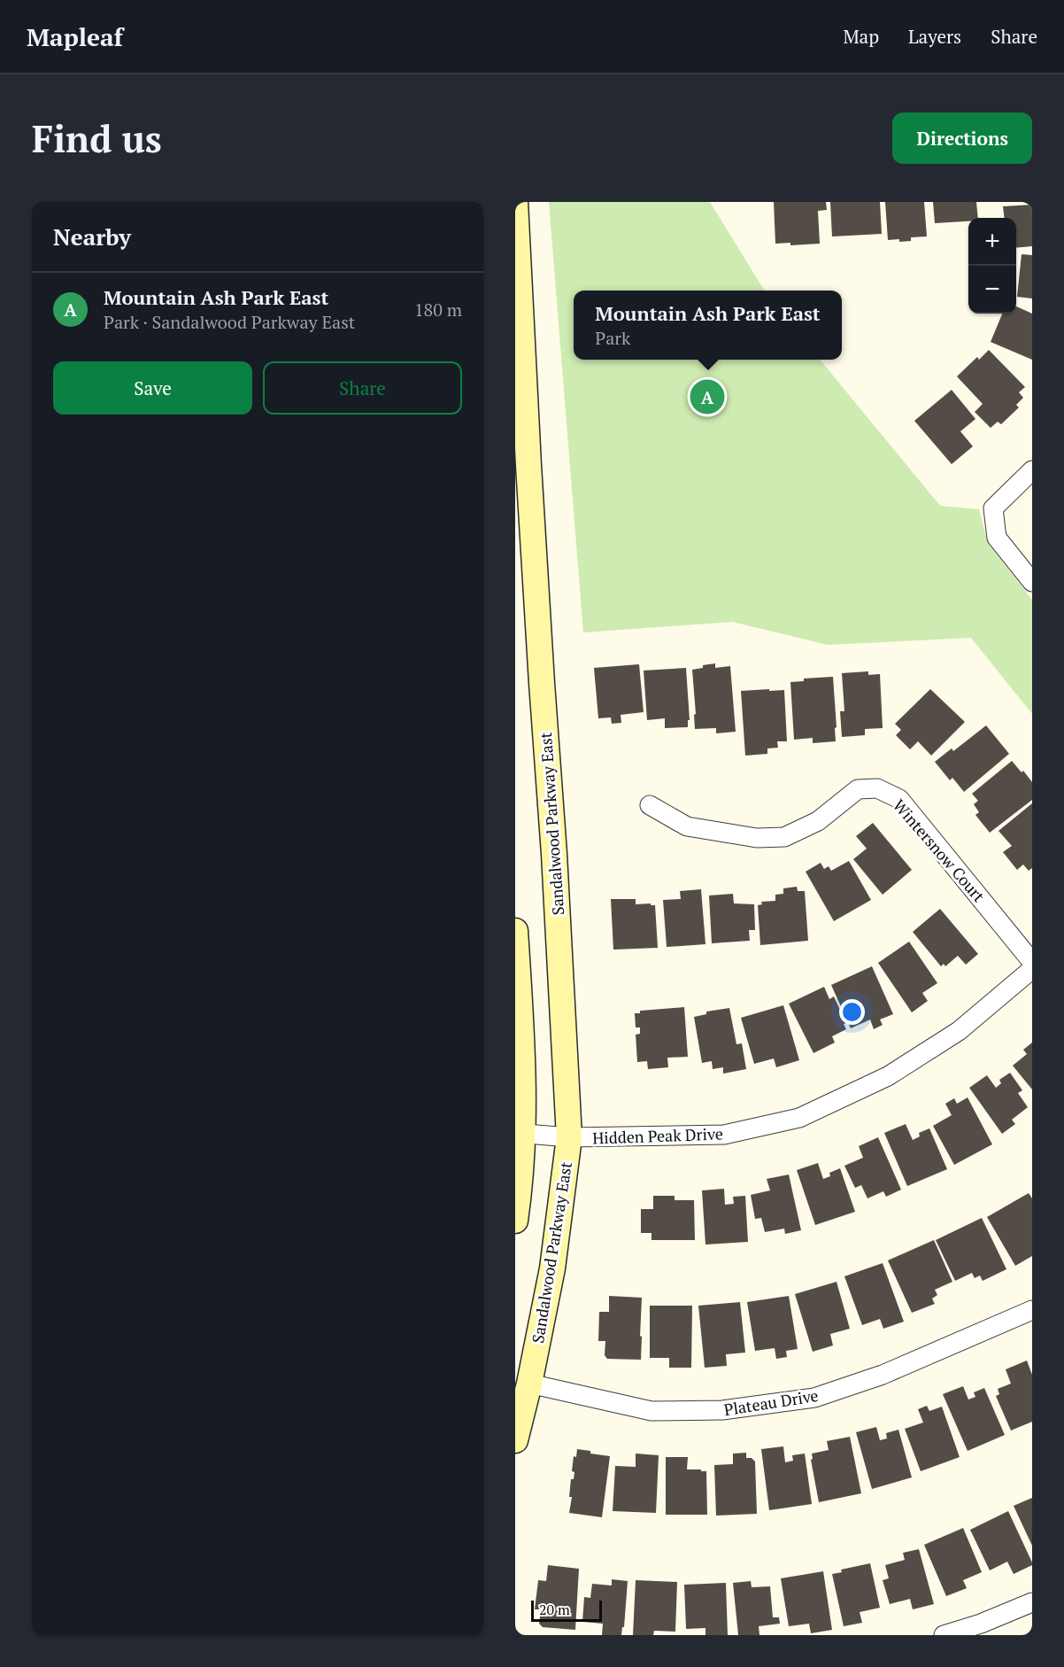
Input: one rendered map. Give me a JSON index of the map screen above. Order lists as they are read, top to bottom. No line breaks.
{"streets":{"main road":["Sandalwood Parkway East"],"street":["Wintersnow Court","Hidden Peak Drive","Plateau Drive"]},"crossings":[["Sandalwood Parkway East","Hidden Peak Drive"],["Sandalwood Parkway East","Plateau Drive"]],"scale_bar":"20 m","page":{"header":"Mapleaf","nav":["Map","Layers","Share"],"buttons":["Directions",["Save","Share"]],"title":"Find us","heading":"Nearby","map_buttons":["+","−"],"list":[{"mark":"A","name":"Mountain Ash Park East","note":"Park · Sandalwood Parkway East","value":"180 m"}],"popup":["Mountain Ash Park East","Park"],"pins":"A","scale":"20 m"}}
